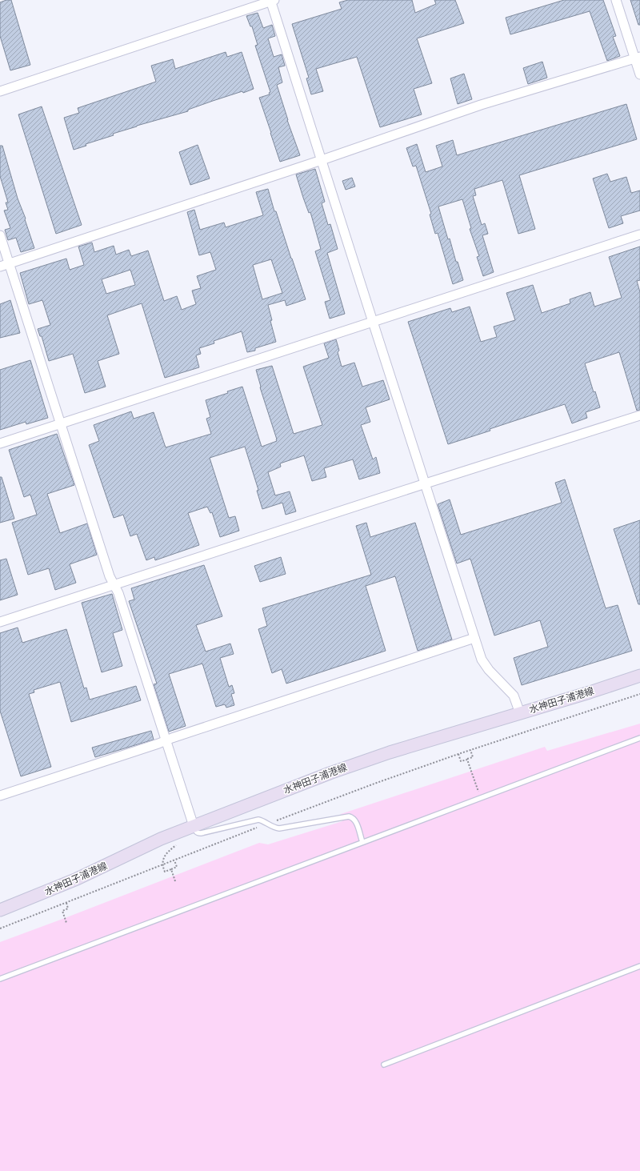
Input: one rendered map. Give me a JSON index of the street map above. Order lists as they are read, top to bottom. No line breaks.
{"streets":{"main road":["水神田子浦港線"]}}
